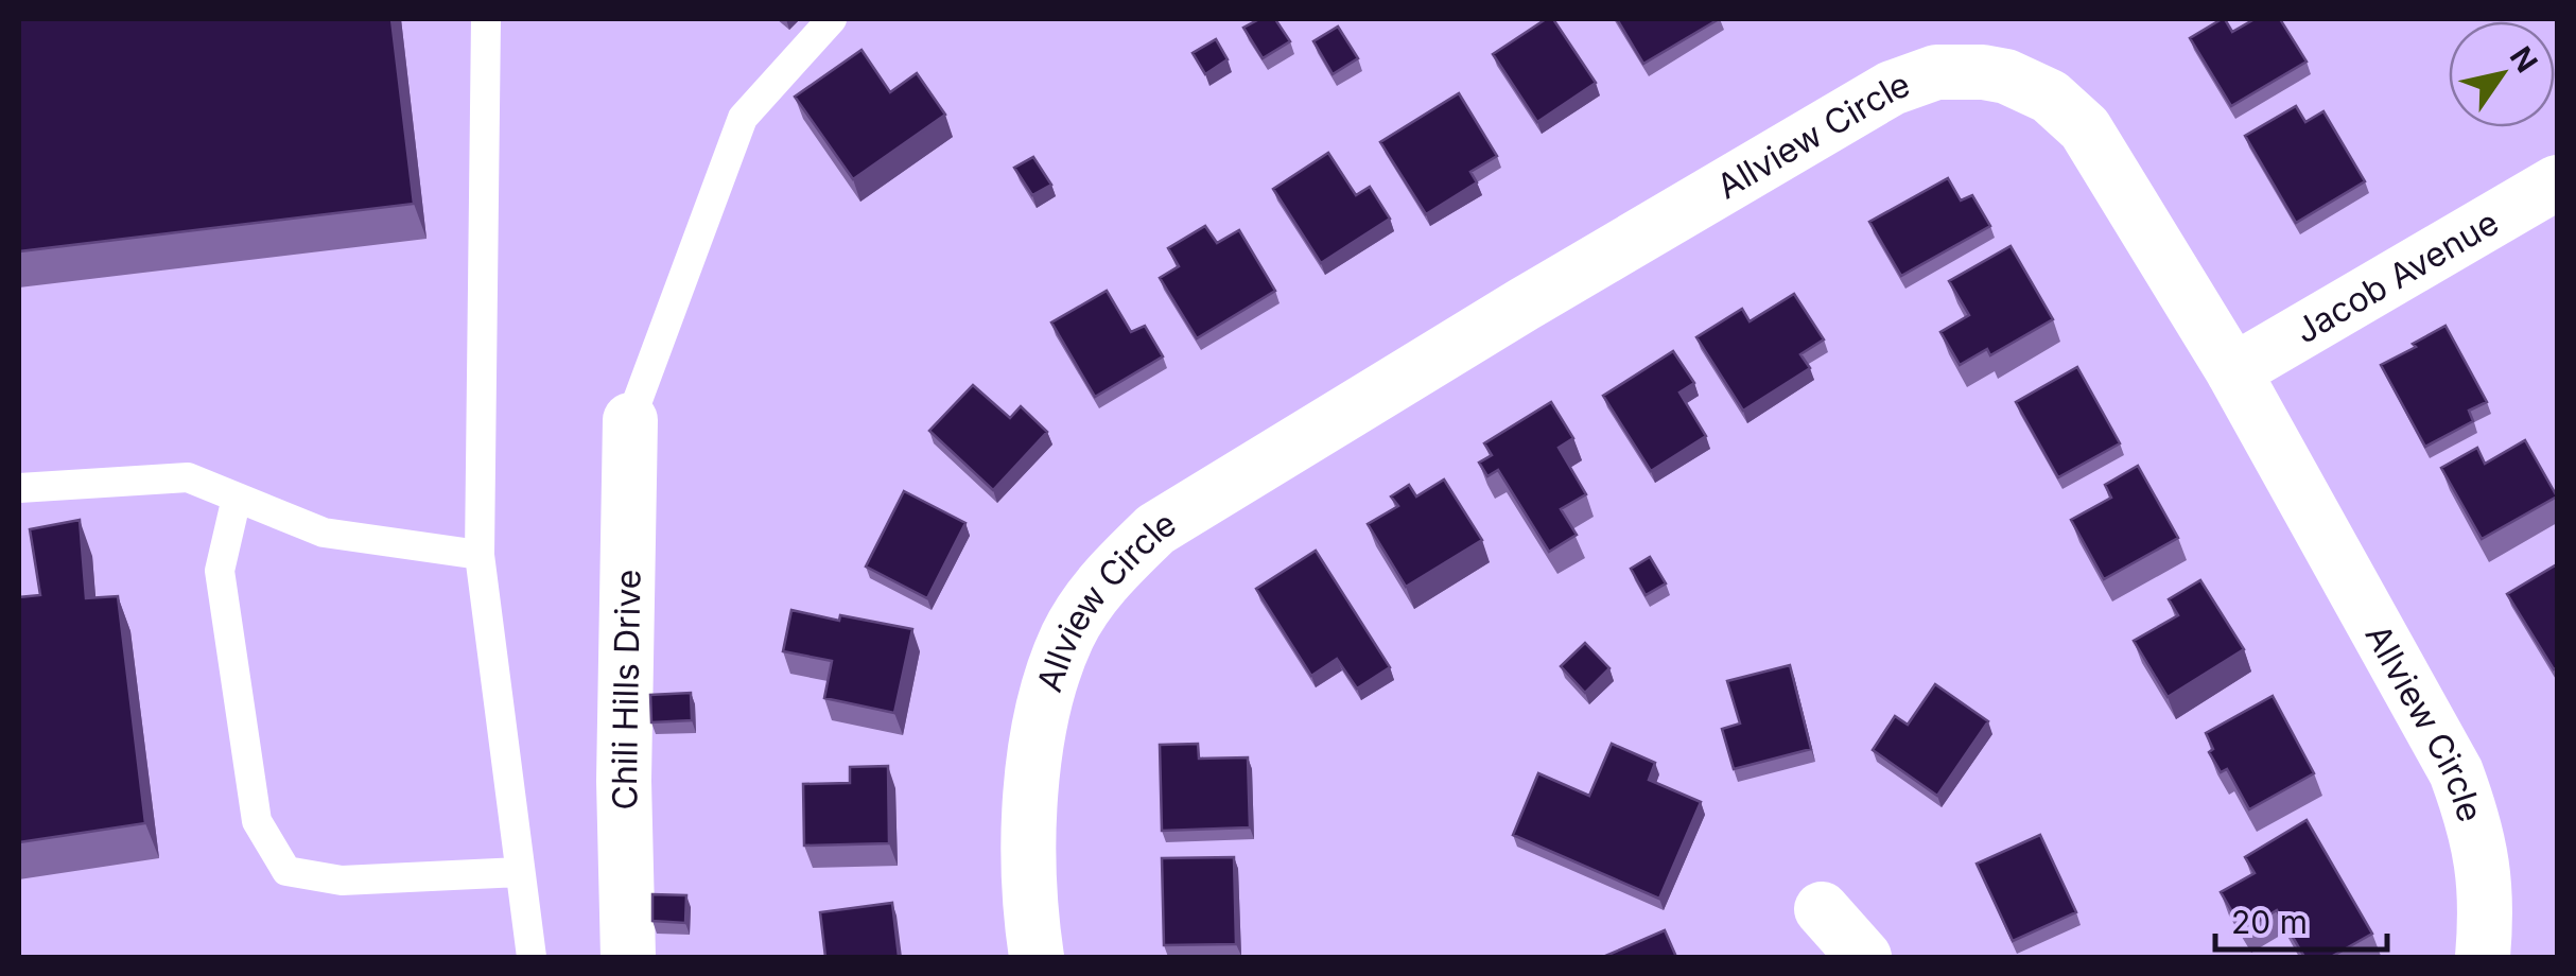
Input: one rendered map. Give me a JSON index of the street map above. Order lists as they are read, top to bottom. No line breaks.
{"streets":{"street":["Allview Circle","Jacob Avenue","Chili Hills Drive"]},"crossings":[["Allview Circle","Jacob Avenue"]],"scale_bar":"20 m","north":"top right"}
